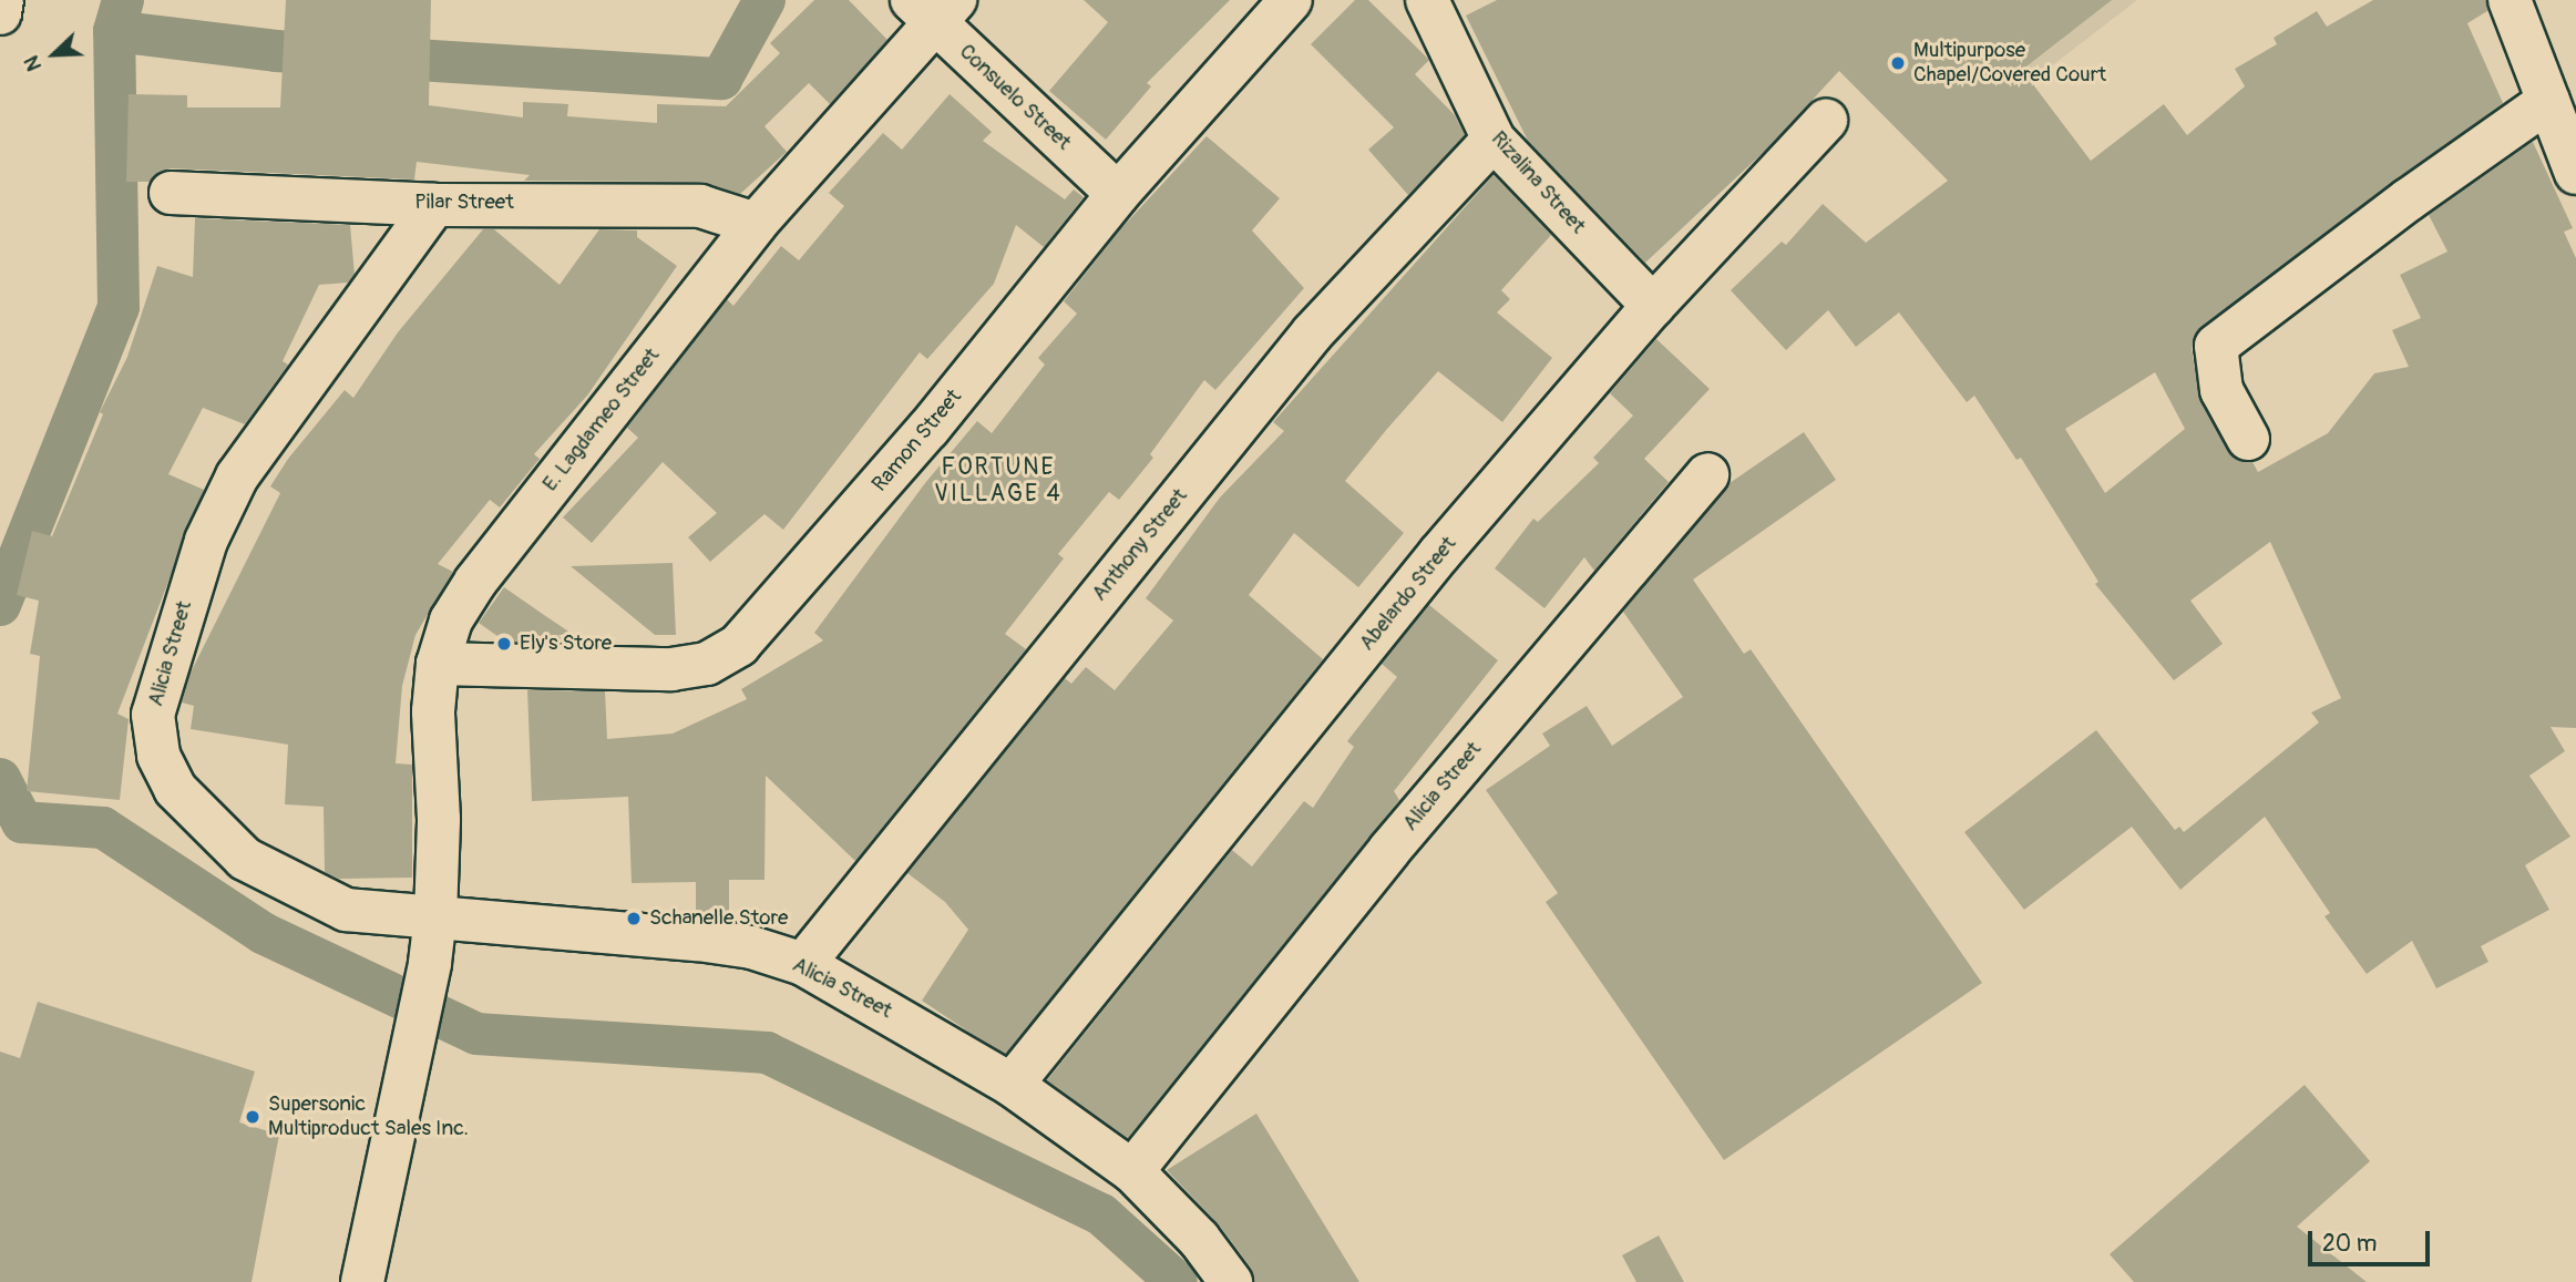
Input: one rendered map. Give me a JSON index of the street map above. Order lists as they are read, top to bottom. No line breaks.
{"streets":{"street":["Consuelo Street","Rizalina Street","Pilar Street","E. Lagdameo Street","Ramon Street","Anthony Street","Abelardo Street","Alicia Street"]},"crossings":[["Consuelo Street","E. Lagdameo Street"],["Consuelo Street","Ramon Street"],["Rizalina Street","Anthony Street"],["Rizalina Street","Abelardo Street"],["Pilar Street","E. Lagdameo Street"],["Pilar Street","Alicia Street"],["E. Lagdameo Street","Ramon Street"],["E. Lagdameo Street","Alicia Street"],["Anthony Street","Alicia Street"],["Abelardo Street","Alicia Street"]],"districts":["FORTUNE VILLAGE 4"],"places":["Multipurpose Chapel/Covered Court","Ely's Store","Schanelle Store","Supersonic Multiproduct Sales Inc."],"scale_bar":"20 m","north":"bottom left"}
